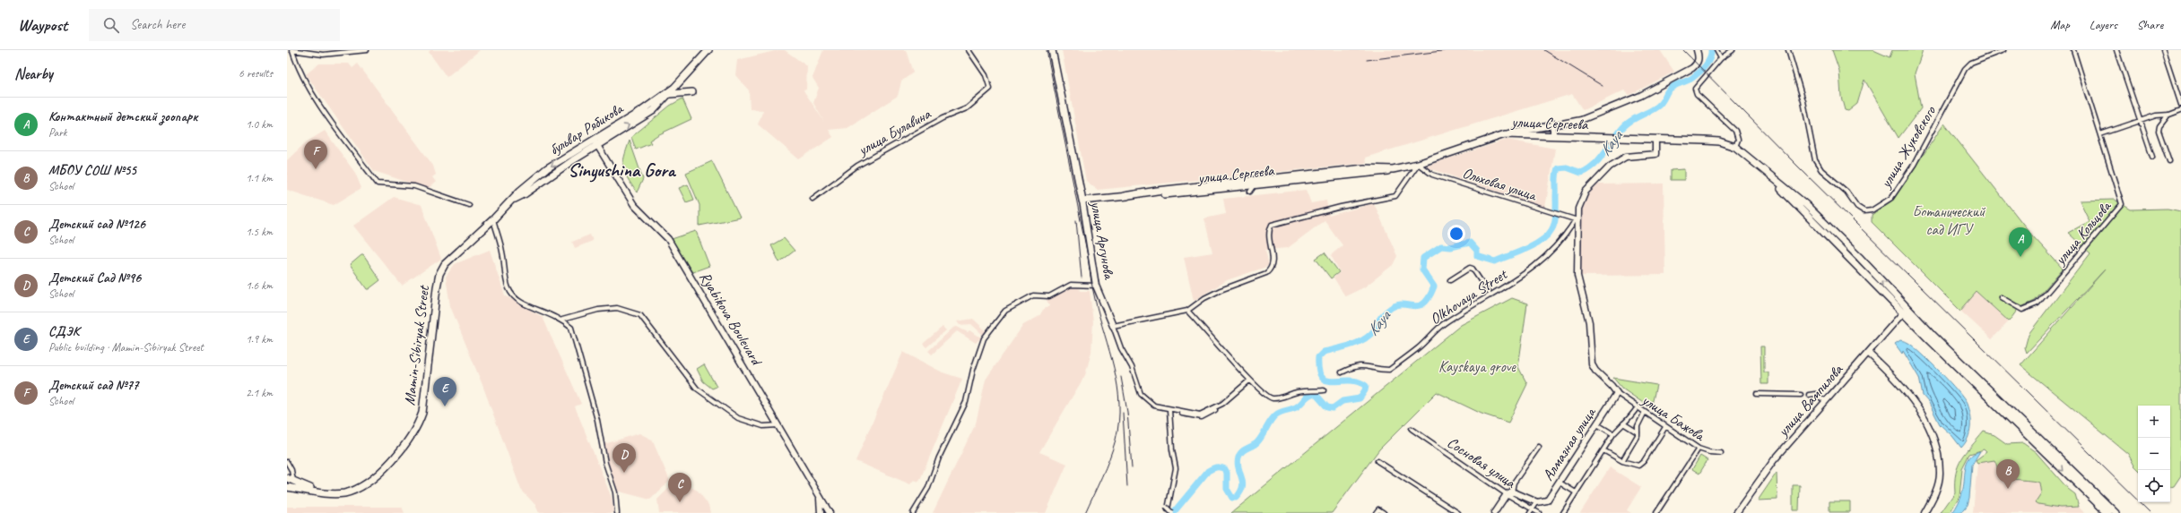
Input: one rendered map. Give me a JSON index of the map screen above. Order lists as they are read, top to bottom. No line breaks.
{"streets":{"main road":["улица Сергеева","бульвар Рябикова","улица Аргунова","Mamin-Sibiryak Street"],"street":["улица Булавина","улица Жуковского","Ольховая улица","улица Кольцова","Olkhovaya Street","Ryabikova Boulevard","улица Вампилова","улица Бажова","Алмазная улица","Сосновая улица"]},"crossings":[["улица Сергеева","Ольховая улица"],["улица Сергеева","улица Аргунова"],["бульвар Рябикова","Ryabikova Boulevard"],["Ольховая улица","Olkhovaya Street"],["улица Бажова","Алмазная улица"],["Алмазная улица","Сосновая улица"]],"districts":["Sinyushina Gora"],"water":["Kaya"],"parks":["Ботанический сад ИГУ","Kayskaya grove"],"page":{"header":"Waypost","search":"Search here","nav":["Map","Layers","Share"],"heading":["Nearby","6 results"],"list":[{"mark":"A","name":"Контактный детский зоопарк","note":"Park","value":"1.0 km"},{"mark":"B","name":"МБОУ СОШ №55","note":"School","value":"1.1 km"},{"mark":"C","name":"Детский сад №126","note":"School","value":"1.5 km"},{"mark":"D","name":"Детский Сад №96","note":"School","value":"1.6 km"},{"mark":"E","name":"СДЭК","note":"Public building · Mamin-Sibiryak Street","value":"1.9 km"},{"mark":"F","name":"Детский сад №77","note":"School","value":"2.1 km"}],"pins":["F","A","E","D","B","C"],"map_buttons":["+","−"]}}
